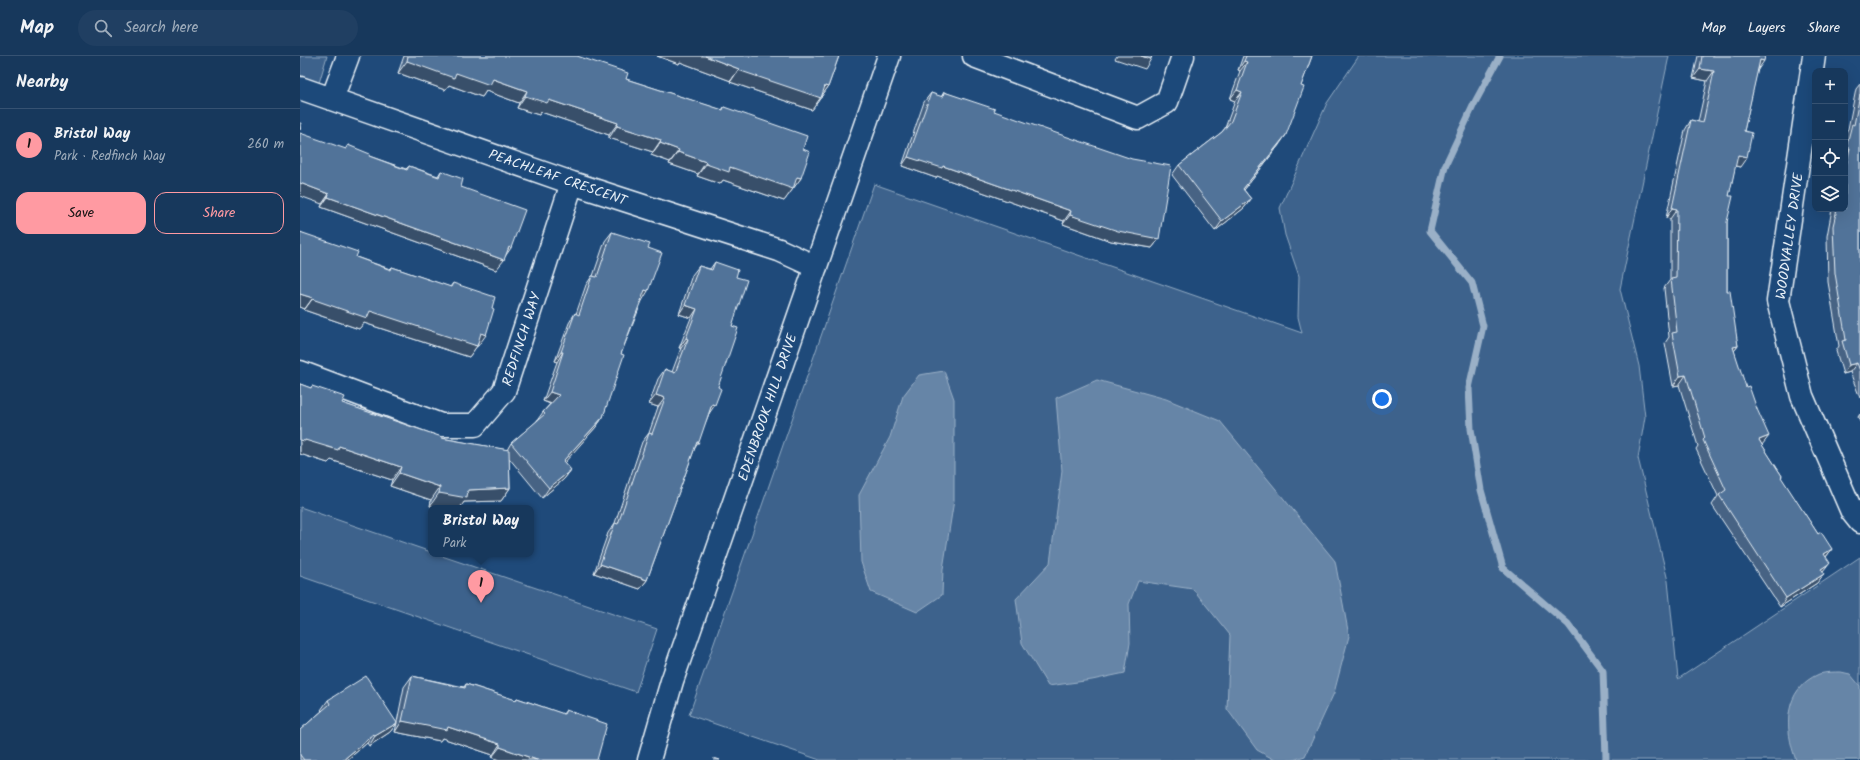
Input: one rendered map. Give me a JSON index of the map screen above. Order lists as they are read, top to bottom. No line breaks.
{"streets":{"street":["PEACHLEAF CRESCENT","WOODVALLEY DRIVE","REDFINCH WAY","EDENBROOK HILL DRIVE"]},"crossings":[["PEACHLEAF CRESCENT","REDFINCH WAY"],["PEACHLEAF CRESCENT","EDENBROOK HILL DRIVE"]],"page":{"header":"Map","search":"Search here","nav":["Map","Layers","Share"],"heading":"Nearby","map_buttons":["+","−"],"list":[{"mark":"1","name":"Bristol Way","note":"Park · Redfinch Way","value":"260 m"}],"buttons":["Save","Share"],"popup":["Bristol Way","Park"],"pins":"1"}}
